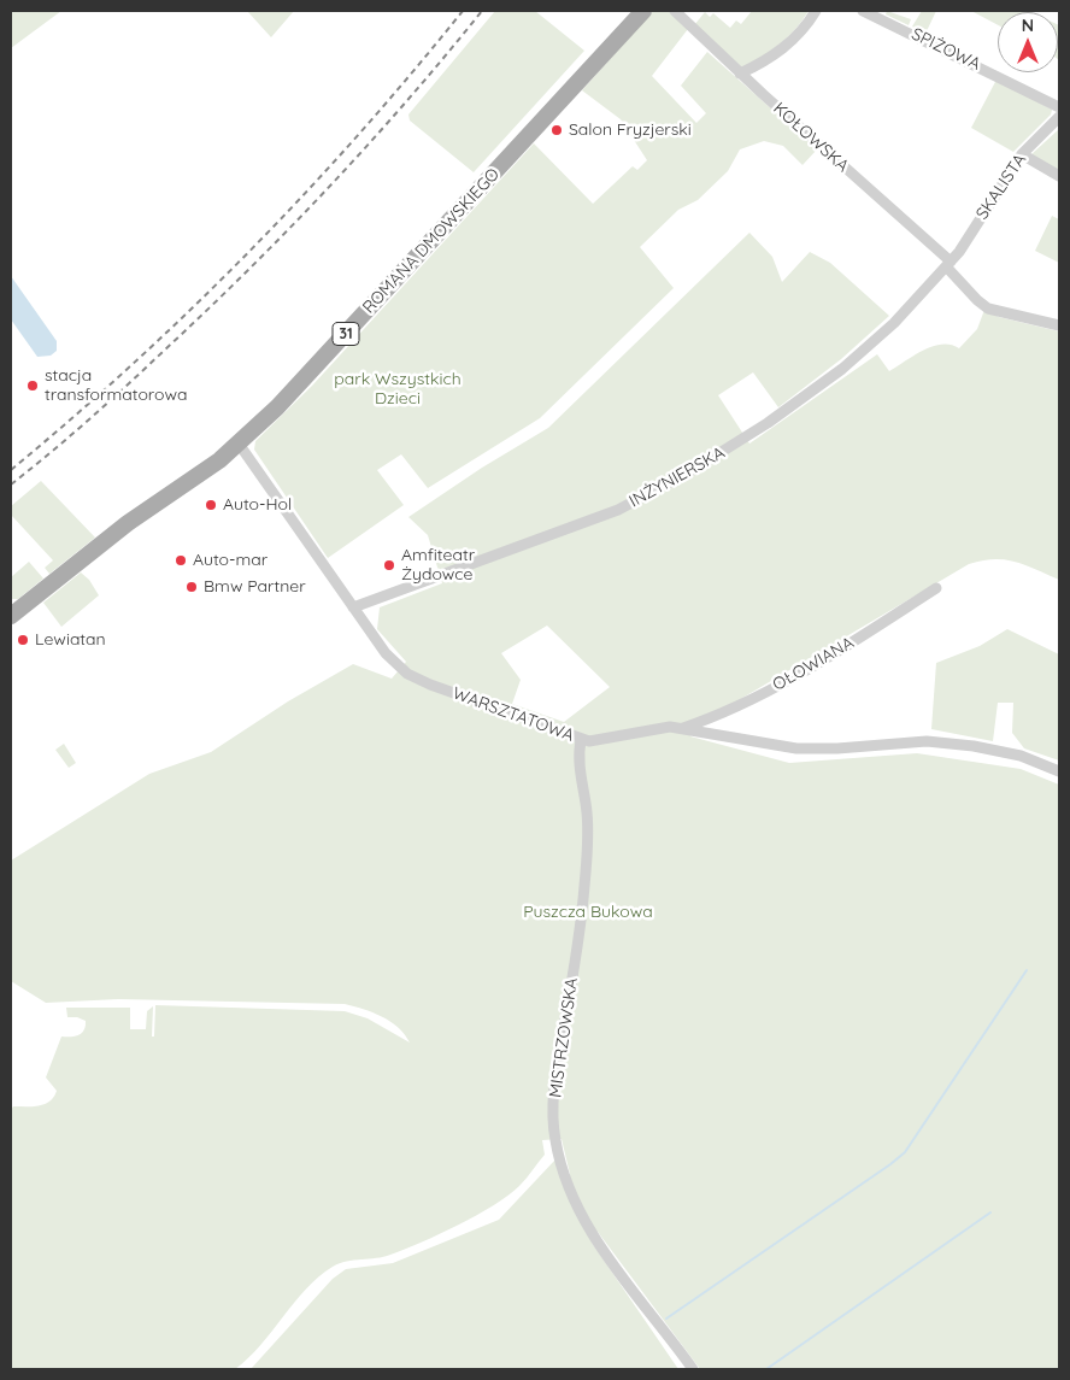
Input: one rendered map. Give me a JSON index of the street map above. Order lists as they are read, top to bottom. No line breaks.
{"streets":{"main road":["ROMANA DMOWSKIEGO","31"],"street":["SPIŻOWA","KOŁOWSKA","SKALISTA","INŻYNIERSKA","OŁOWIANA","WARSZTATOWA","MISTRZOWSKA"]},"crossings":[["KOŁOWSKA","SKALISTA"],["KOŁOWSKA","INŻYNIERSKA"],["SKALISTA","INŻYNIERSKA"],["ROMANA DMOWSKIEGO","WARSZTATOWA"],["INŻYNIERSKA","WARSZTATOWA"],["OŁOWIANA","WARSZTATOWA"],["WARSZTATOWA","MISTRZOWSKA"]],"parks":["park Wszystkich Dzieci","Puszcza Bukowa"],"places":["Salon Fryzjerski","stacja transformatorowa","Auto-Hol","Auto-mar","Amfiteatr Żydowce","Bmw Partner","Lewiatan"],"north":"top"}
